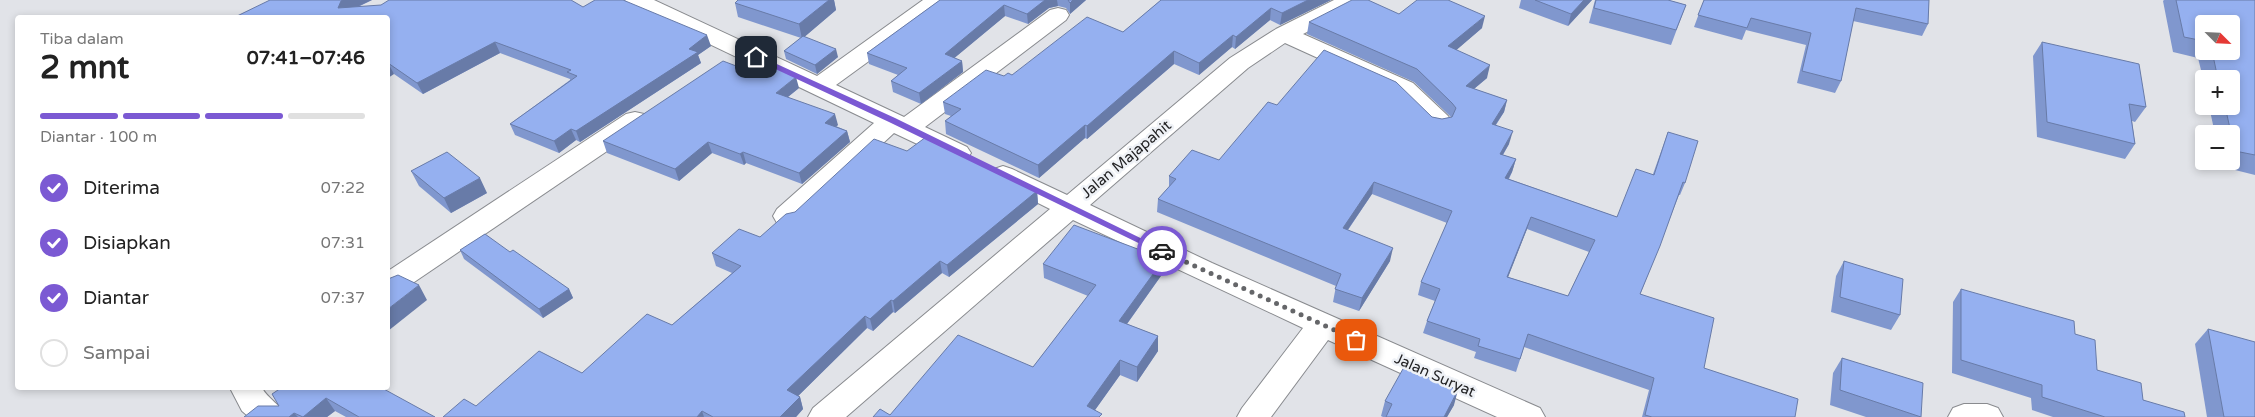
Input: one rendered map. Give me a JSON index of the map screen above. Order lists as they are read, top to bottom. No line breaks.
{"streets":{"street":["Jalan Majapahit","Jalan Suryat"]},"crossings":[["Jalan Majapahit","Jalan Suryat"]],"north":"bottom right","page":{"map_buttons":["+","−"],"heading":["2 mnt","Tiba dalam","07:41–07:46"],"bar":"Diantar · 100 m","list":[["Diterima","07:22"],["Disiapkan","07:31"],["Diantar","07:37"],"Sampai"]}}
